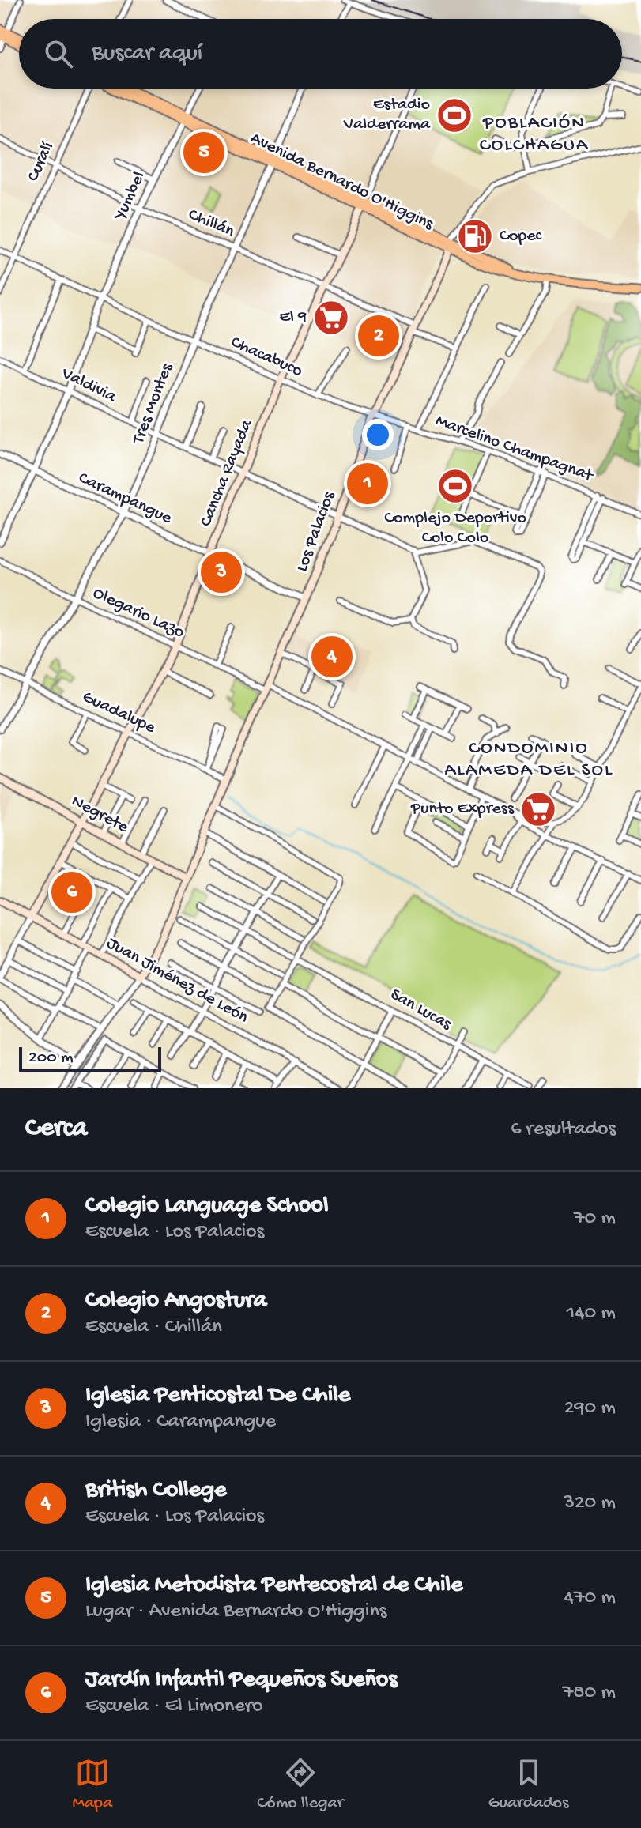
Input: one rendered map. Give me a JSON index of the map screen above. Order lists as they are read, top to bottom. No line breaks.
{"streets":{"main road":["Avenida Bernardo O'Higgins","Cancha Rayada","Los Palacios","Negrete","Juan Jiménez de León"],"street":["Curalí","Yumbel","Chillán","Chacabuco","Valdivia","Tres Montes","Marcelino Champagnat","Carampangue","Olegario Lazo","Guadalupe","San Lucas"]},"crossings":[["Curalí","Chillán"],["Curalí","Chacabuco"],["Avenida Bernardo O'Higgins","Yumbel"],["Avenida Bernardo O'Higgins","Tres Montes"],["Avenida Bernardo O'Higgins","Cancha Rayada"],["Avenida Bernardo O'Higgins","Los Palacios"],["Yumbel","Chillán"],["Yumbel","Chacabuco"],["Yumbel","Valdivia"],["Yumbel","Carampangue"],["Chillán","Tres Montes"],["Chillán","Cancha Rayada"],["Chillán","Los Palacios"],["Chacabuco","Tres Montes"],["Chacabuco","Marcelino Champagnat"],["Chacabuco","Cancha Rayada"],["Chacabuco","Los Palacios"],["Valdivia","Tres Montes"],["Valdivia","Cancha Rayada"],["Valdivia","Los Palacios"],["Tres Montes","Carampangue"],["Tres Montes","Olegario Lazo"],["Tres Montes","Guadalupe"],["Marcelino Champagnat","Los Palacios"],["Cancha Rayada","Carampangue"],["Cancha Rayada","Olegario Lazo"],["Cancha Rayada","Guadalupe"],["Cancha Rayada","Negrete"],["Cancha Rayada","Juan Jiménez de León"],["Carampangue","Los Palacios"],["Los Palacios","Olegario Lazo"],["Los Palacios","Guadalupe"],["Los Palacios","Negrete"],["Los Palacios","Juan Jiménez de León"]],"districts":["POBLACIÓN COLCHAGUA","CONDOMINIO ALAMEDA DEL SOL"],"places":{"sports":["Estadio Valderrama","Complejo Deportivo Colo Colo"],"fuel station":["Copec"],"supermarket":["El 9","Punto Express"]},"scale_bar":"200 m","page":{"search":"Buscar aquí","pins":["5","2","1","3","4","6"],"scale":"200 m","heading":["Cerca","6 resultados"],"list":[{"mark":"1","name":"Colegio Language School","note":"Escuela · Los Palacios","value":"70 m"},{"mark":"2","name":"Colegio Angostura","note":"Escuela · Chillán","value":"140 m"},{"mark":"3","name":"Iglesia Penticostal De Chile","note":"Iglesia · Carampangue","value":"290 m"},{"mark":"4","name":"British College","note":"Escuela · Los Palacios","value":"320 m"},{"mark":"5","name":"Iglesia Metodista Pentecostal de Chile","note":"Lugar · Avenida Bernardo O'Higgins","value":"470 m"},{"mark":"6","name":"Jardín Infantil Pequeños Sueños","note":"Escuela · El Limonero","value":"780 m"}],"nav":["Mapa","Cómo llegar","Guardados"]}}
